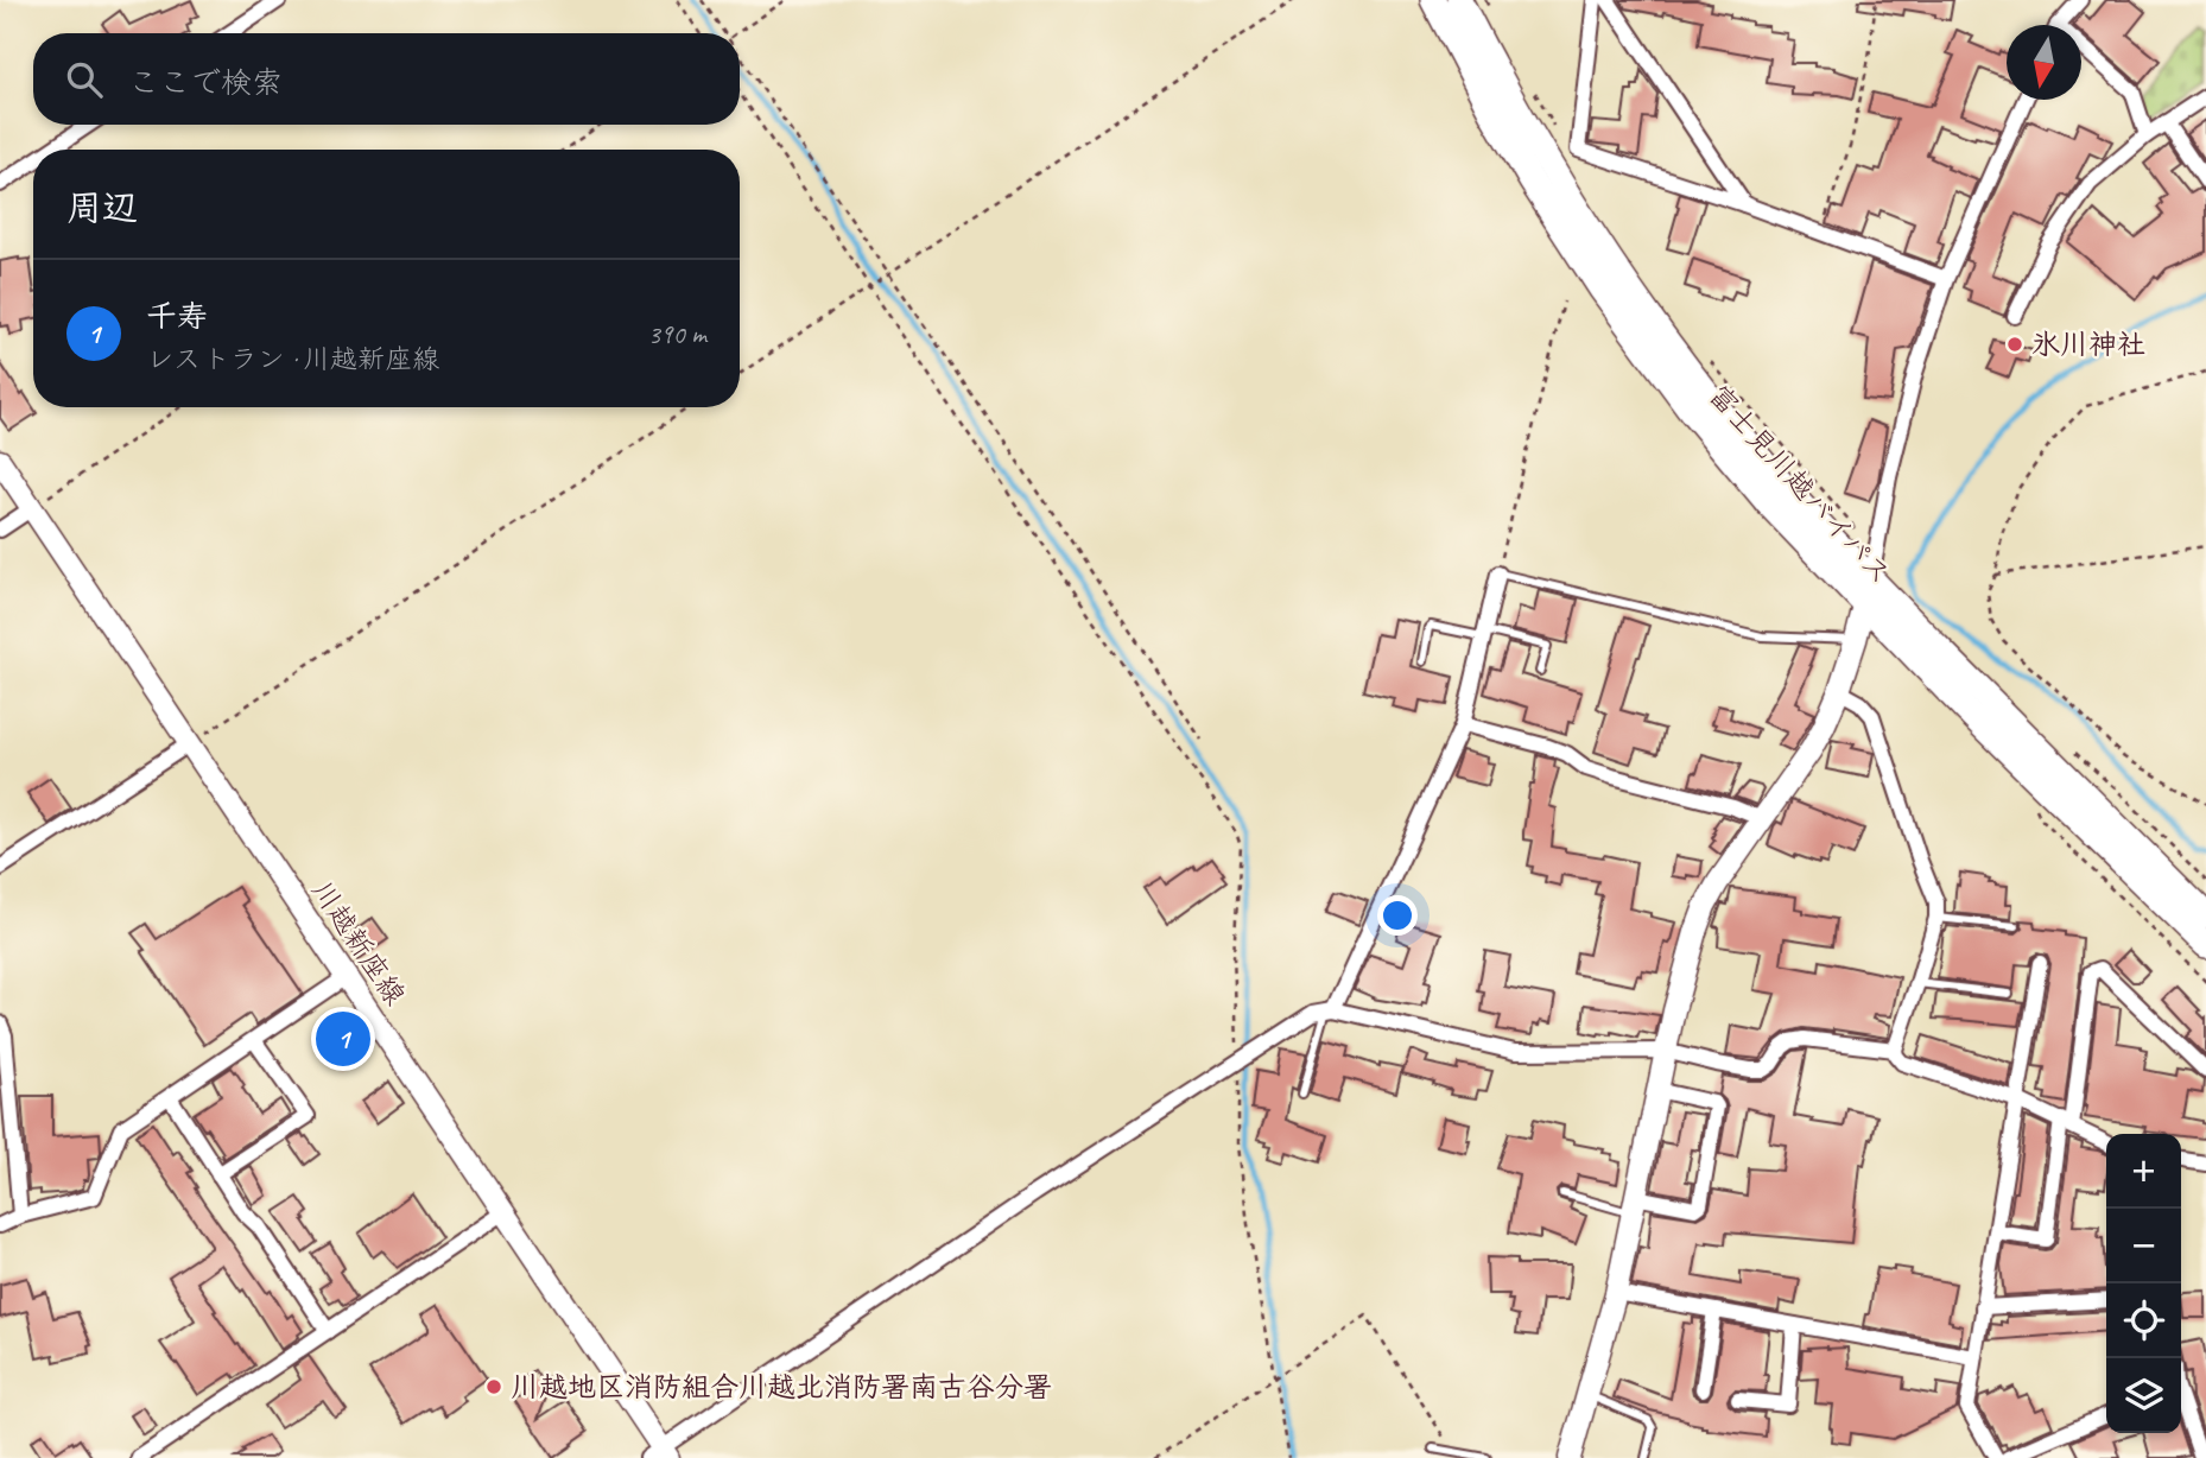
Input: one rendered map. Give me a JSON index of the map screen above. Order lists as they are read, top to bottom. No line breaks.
{"streets":{"highway":["富士見川越バイパス"],"main road":["川越新座線"]},"places":["氷川神社","川越地区消防組合川越北消防署南古谷分署"],"north":"bottom","page":{"search":"ここで検索","heading":"周辺","list":[{"mark":"1","name":"千寿","note":"レストラン · 川越新座線","value":"390 m"}],"pins":"1","map_buttons":["+","−"]}}
